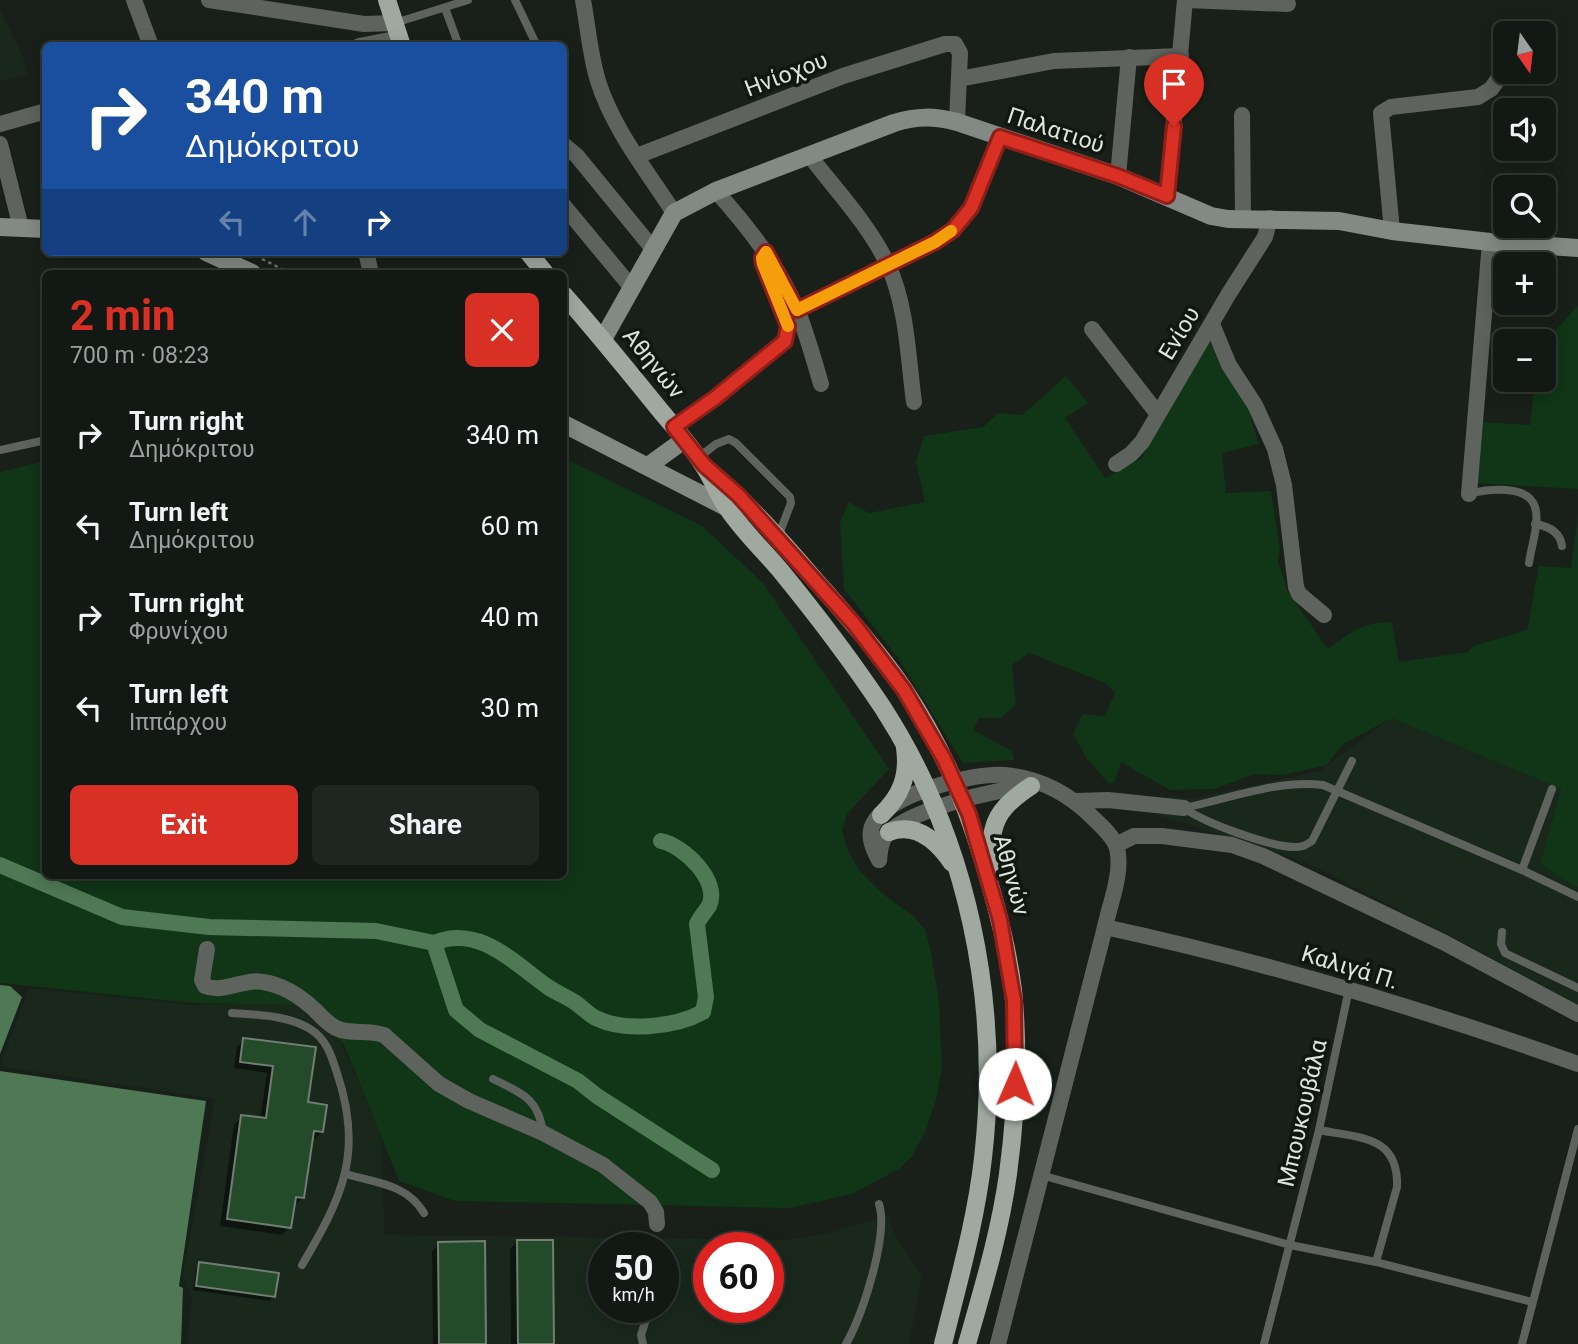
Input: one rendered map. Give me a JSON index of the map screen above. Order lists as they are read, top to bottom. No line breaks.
{"streets":{"main road":["Αθηνών"],"street":["Ηνίοχου","Παλατιού","Ενίου","Καλιγά Π."],"lane":["Μπουκουβάλα"]},"crossings":[["Παλατιού","Ενίου"],["Καλιγά Π.","Μπουκουβάλα"]],"north":"bottom","page":{"map_buttons":["+","−"],"turn":["340 m","Δημόκριτου"],"heading":["2 min","700 m · 08:23"],"list":[{"name":"Turn right","note":"Δημόκριτου","value":"340 m"},{"name":"Turn left","note":"Δημόκριτου","value":"60 m"},{"name":"Turn right","note":"Φρυνίχου","value":"40 m"},{"name":"Turn left","note":"Ιππάρχου","value":"30 m"}],"buttons":["Exit","Share"],"speed":"50 km/h","limit":"60"}}
